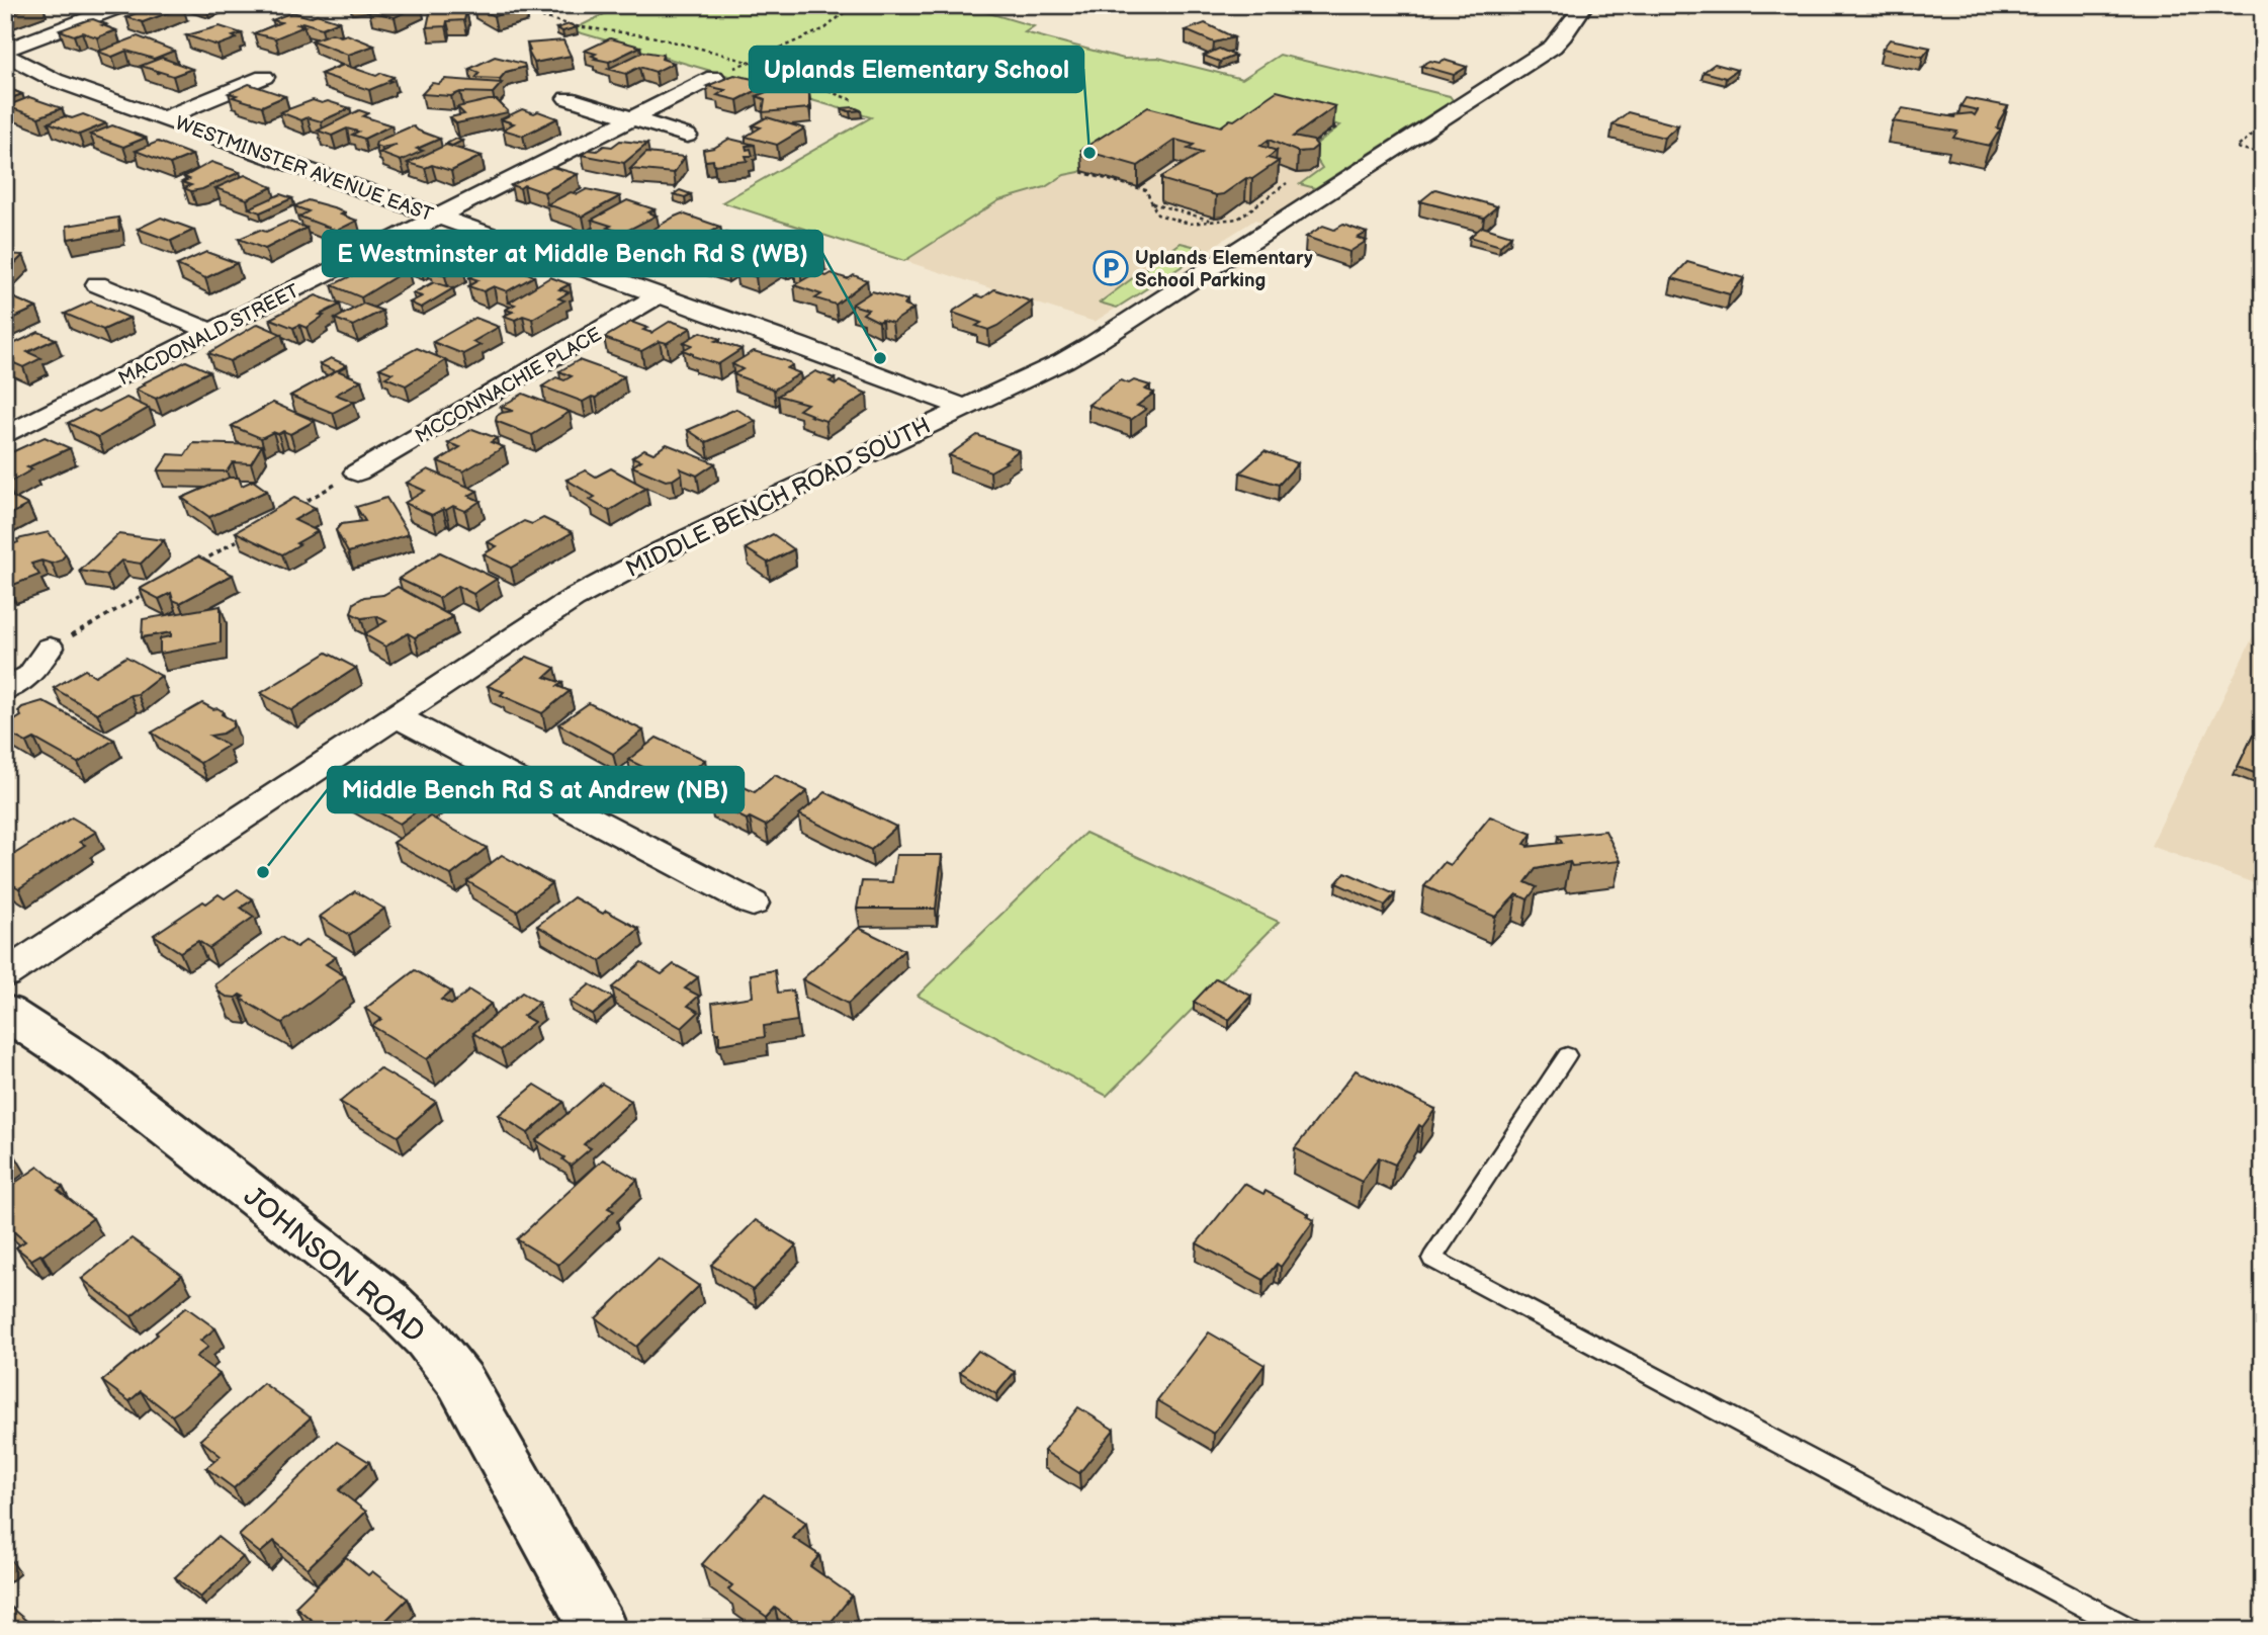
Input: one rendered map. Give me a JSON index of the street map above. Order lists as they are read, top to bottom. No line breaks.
{"streets":{"main road":["JOHNSON ROAD"],"street":["WESTMINSTER AVENUE EAST","MACDONALD STREET","MCCONNACHIE PLACE","MIDDLE BENCH ROAD SOUTH"]},"crossings":[["WESTMINSTER AVENUE EAST","MACDONALD STREET"],["WESTMINSTER AVENUE EAST","MCCONNACHIE PLACE"],["WESTMINSTER AVENUE EAST","MIDDLE BENCH ROAD SOUTH"]],"places":{"other":["Uplands Elementary School","E Westminster at Middle Bench Rd S (WB)","Middle Bench Rd S at Andrew (NB)"],"parking":["Uplands Elementary School Parking"]}}
